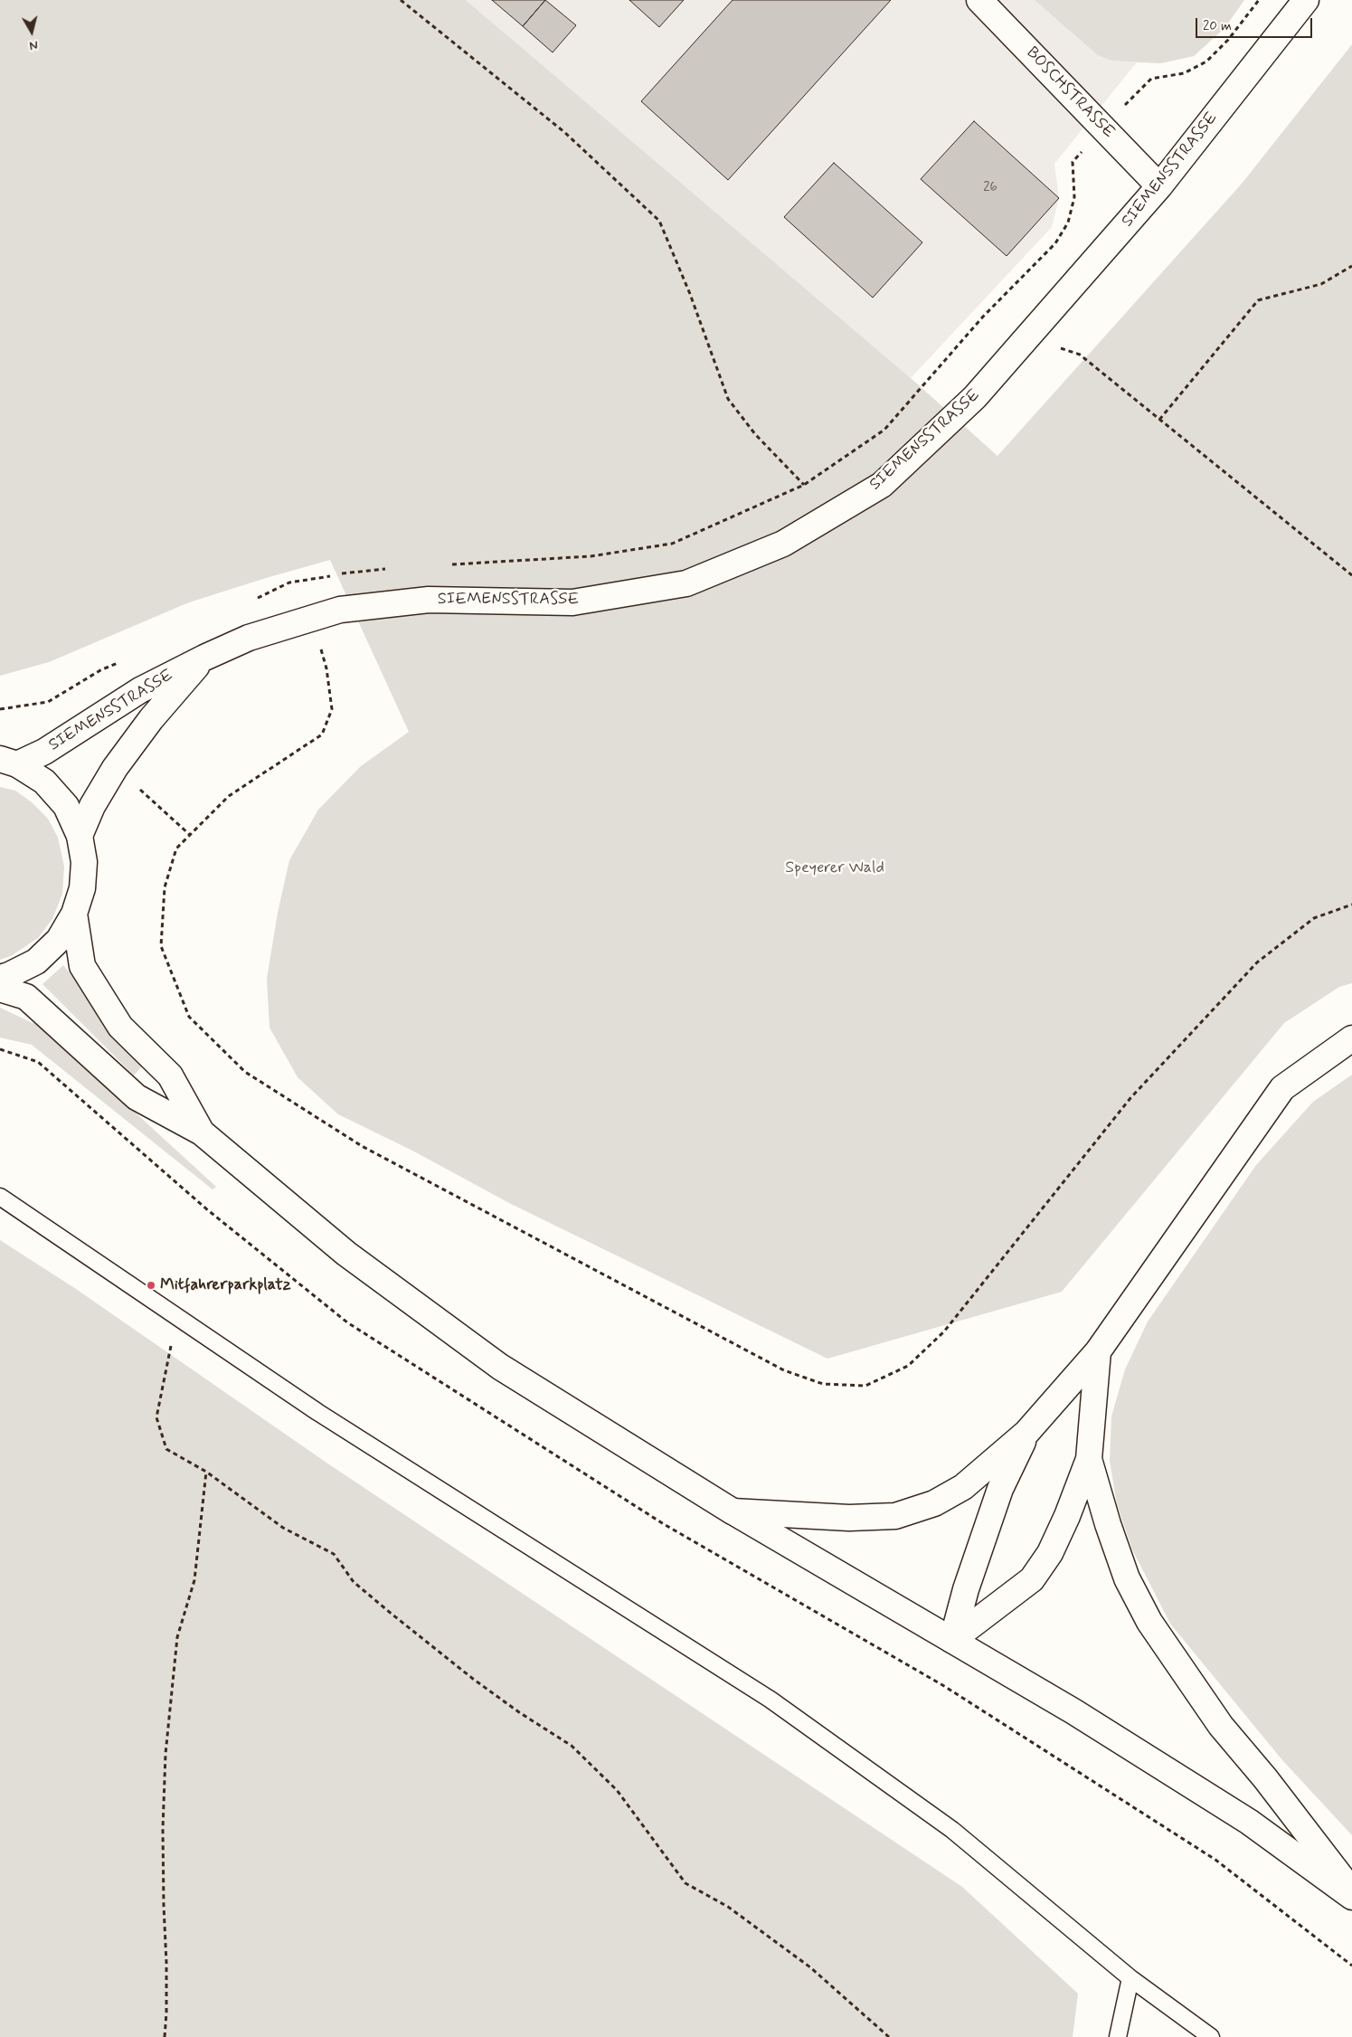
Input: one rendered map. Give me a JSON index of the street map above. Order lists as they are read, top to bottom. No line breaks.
{"streets":{"main road":["BOSCHSTRASSE","SIEMENSSTRASSE"]},"crossings":[["BOSCHSTRASSE","SIEMENSSTRASSE"]],"parks":["Speyerer Wald"],"places":["Mitfahrerparkplatz"],"house_numbers":["26"],"scale_bar":"20 m","north":"bottom"}
